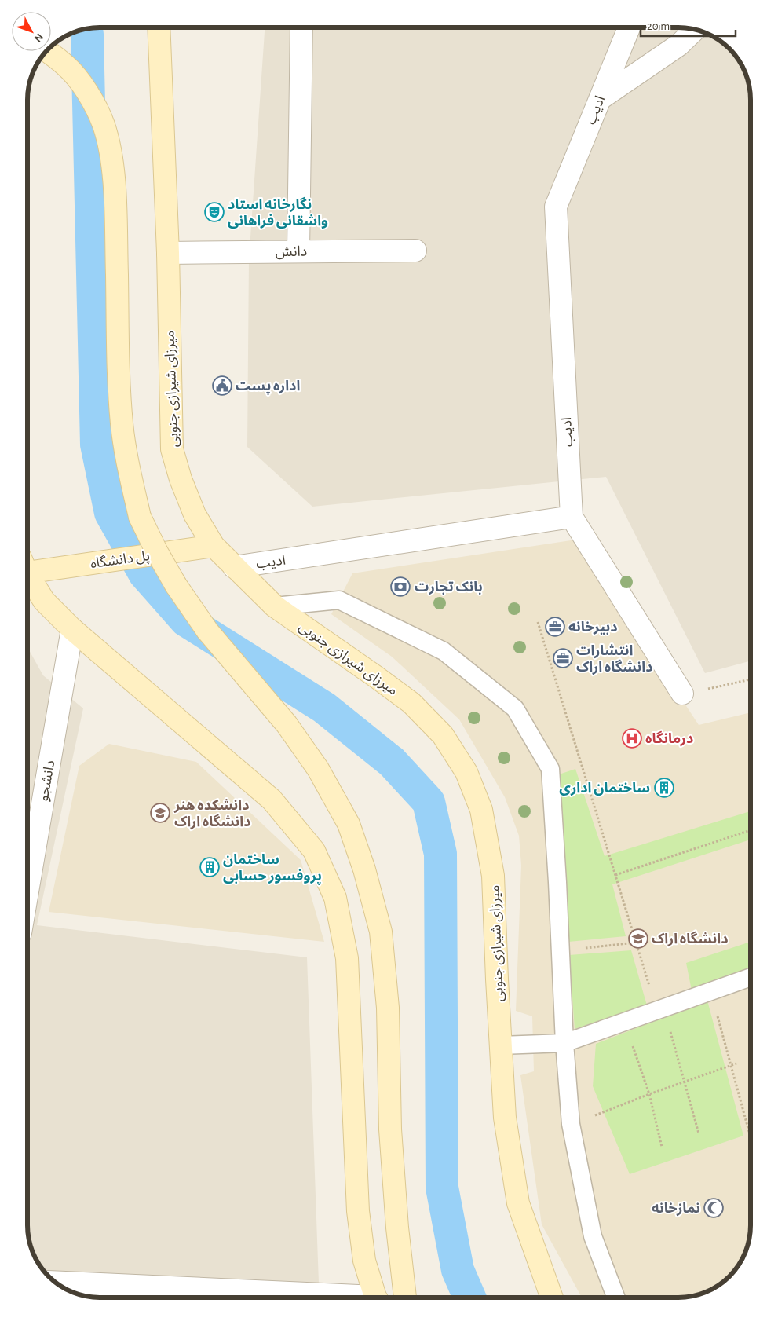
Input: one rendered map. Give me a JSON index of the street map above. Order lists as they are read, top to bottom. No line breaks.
{"streets":{"main road":["میرزای شیرازی جنوبی","پل دانشگاه"],"street":["ادیب","دانش","دانشجو"]},"crossings":[["ادیب","میرزای شیرازی جنوبی"],["دانش","میرزای شیرازی جنوبی"],["میرزای شیرازی جنوبی","پل دانشگاه"]],"places":{"theatre":["نگارخانه استاد واشقانی فراهانی"],"public building":["اداره پست"],"bank":["بانک تجارت"],"office":["دبیرخانه","انتشارات دانشگاه اراک"],"hospital":["درمانگاه"],"building":["ساختمان اداری","ساختمان پروفسور حسابی"],"school or university":["دانشکده هنر دانشگاه اراک","دانشگاه اراک"],"mosque":["نمازخانه"]},"scale_bar":"20 m","north":"bottom right"}
